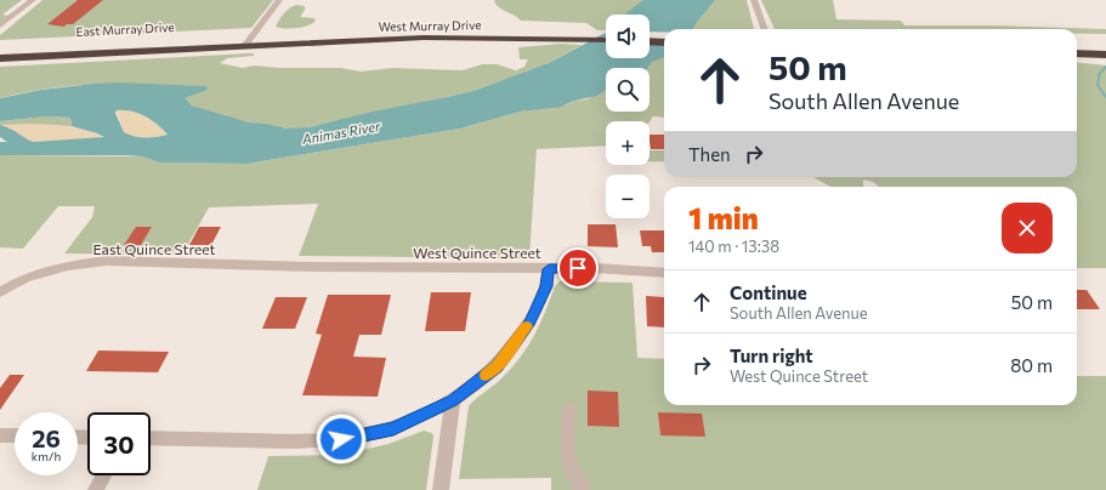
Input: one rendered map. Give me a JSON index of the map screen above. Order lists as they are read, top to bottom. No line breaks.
{"streets":{"highway":["West Murray Drive","East Murray Drive"],"street":["East Quince Street","West Quince Street"]},"crossings":[["West Murray Drive","East Murray Drive"],["East Quince Street","West Quince Street"]],"water":["Animas River"],"page":{"map_buttons":["+","−"],"turn":["50 m","South Allen Avenue"],"then":"Then","heading":["1 min","140 m · 13:38"],"list":[{"name":"Continue","note":"South Allen Avenue","value":"50 m"},{"name":"Turn right","note":"West Quince Street","value":"80 m"}],"speed":"26 km/h","limit":"30"}}
